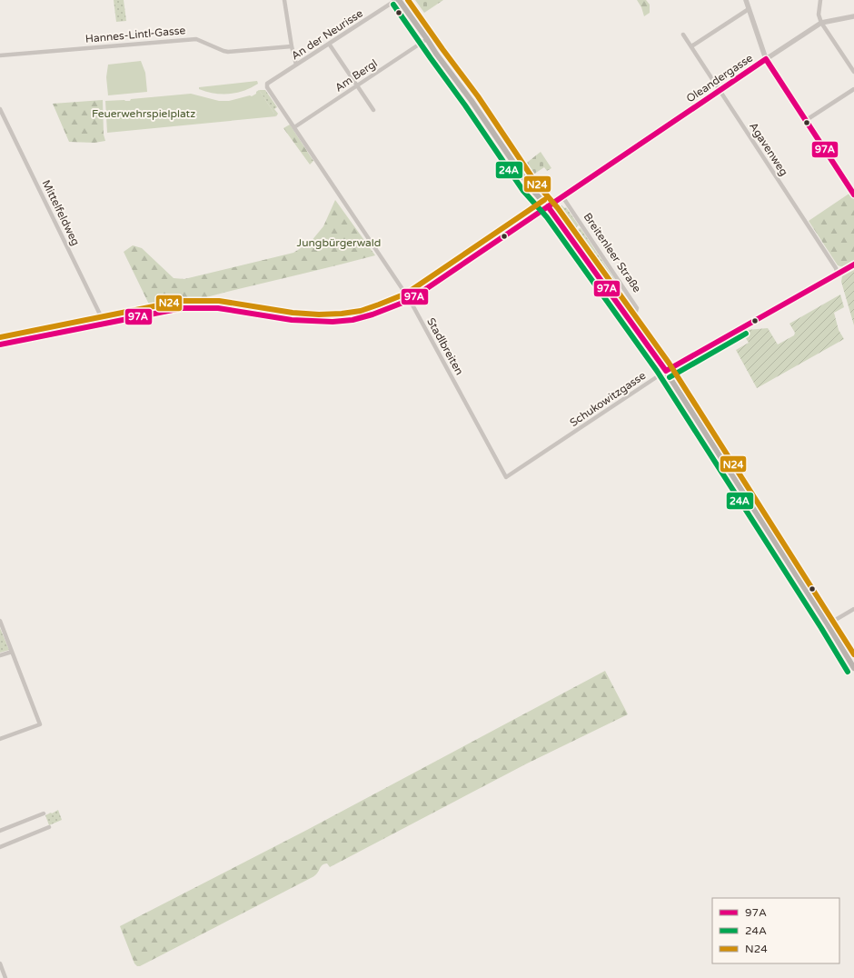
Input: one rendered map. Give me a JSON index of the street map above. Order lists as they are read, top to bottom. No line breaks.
{"streets":{"street":["Hannes-Lintl-Gasse","An der Neurisse","Am Bergl","Oleandergasse","Agavenweg","Mittelfeldweg","Breitenleer Straße","Stadlbreiten","Schukowitzgasse"]},"crossings":[["An der Neurisse","Stadlbreiten"],["Am Bergl","Stadlbreiten"],["Oleandergasse","Agavenweg"],["Oleandergasse","Mittelfeldweg"],["Oleandergasse","Breitenleer Straße"],["Oleandergasse","Stadlbreiten"],["Agavenweg","Schukowitzgasse"],["Stadlbreiten","Schukowitzgasse"]],"parks":["Feuerwehrspielplatz","Jungbürgerwald"],"lines":["transit line N24","transit line 24A","transit line 97A"],"legend":["97A","24A","N24"]}
